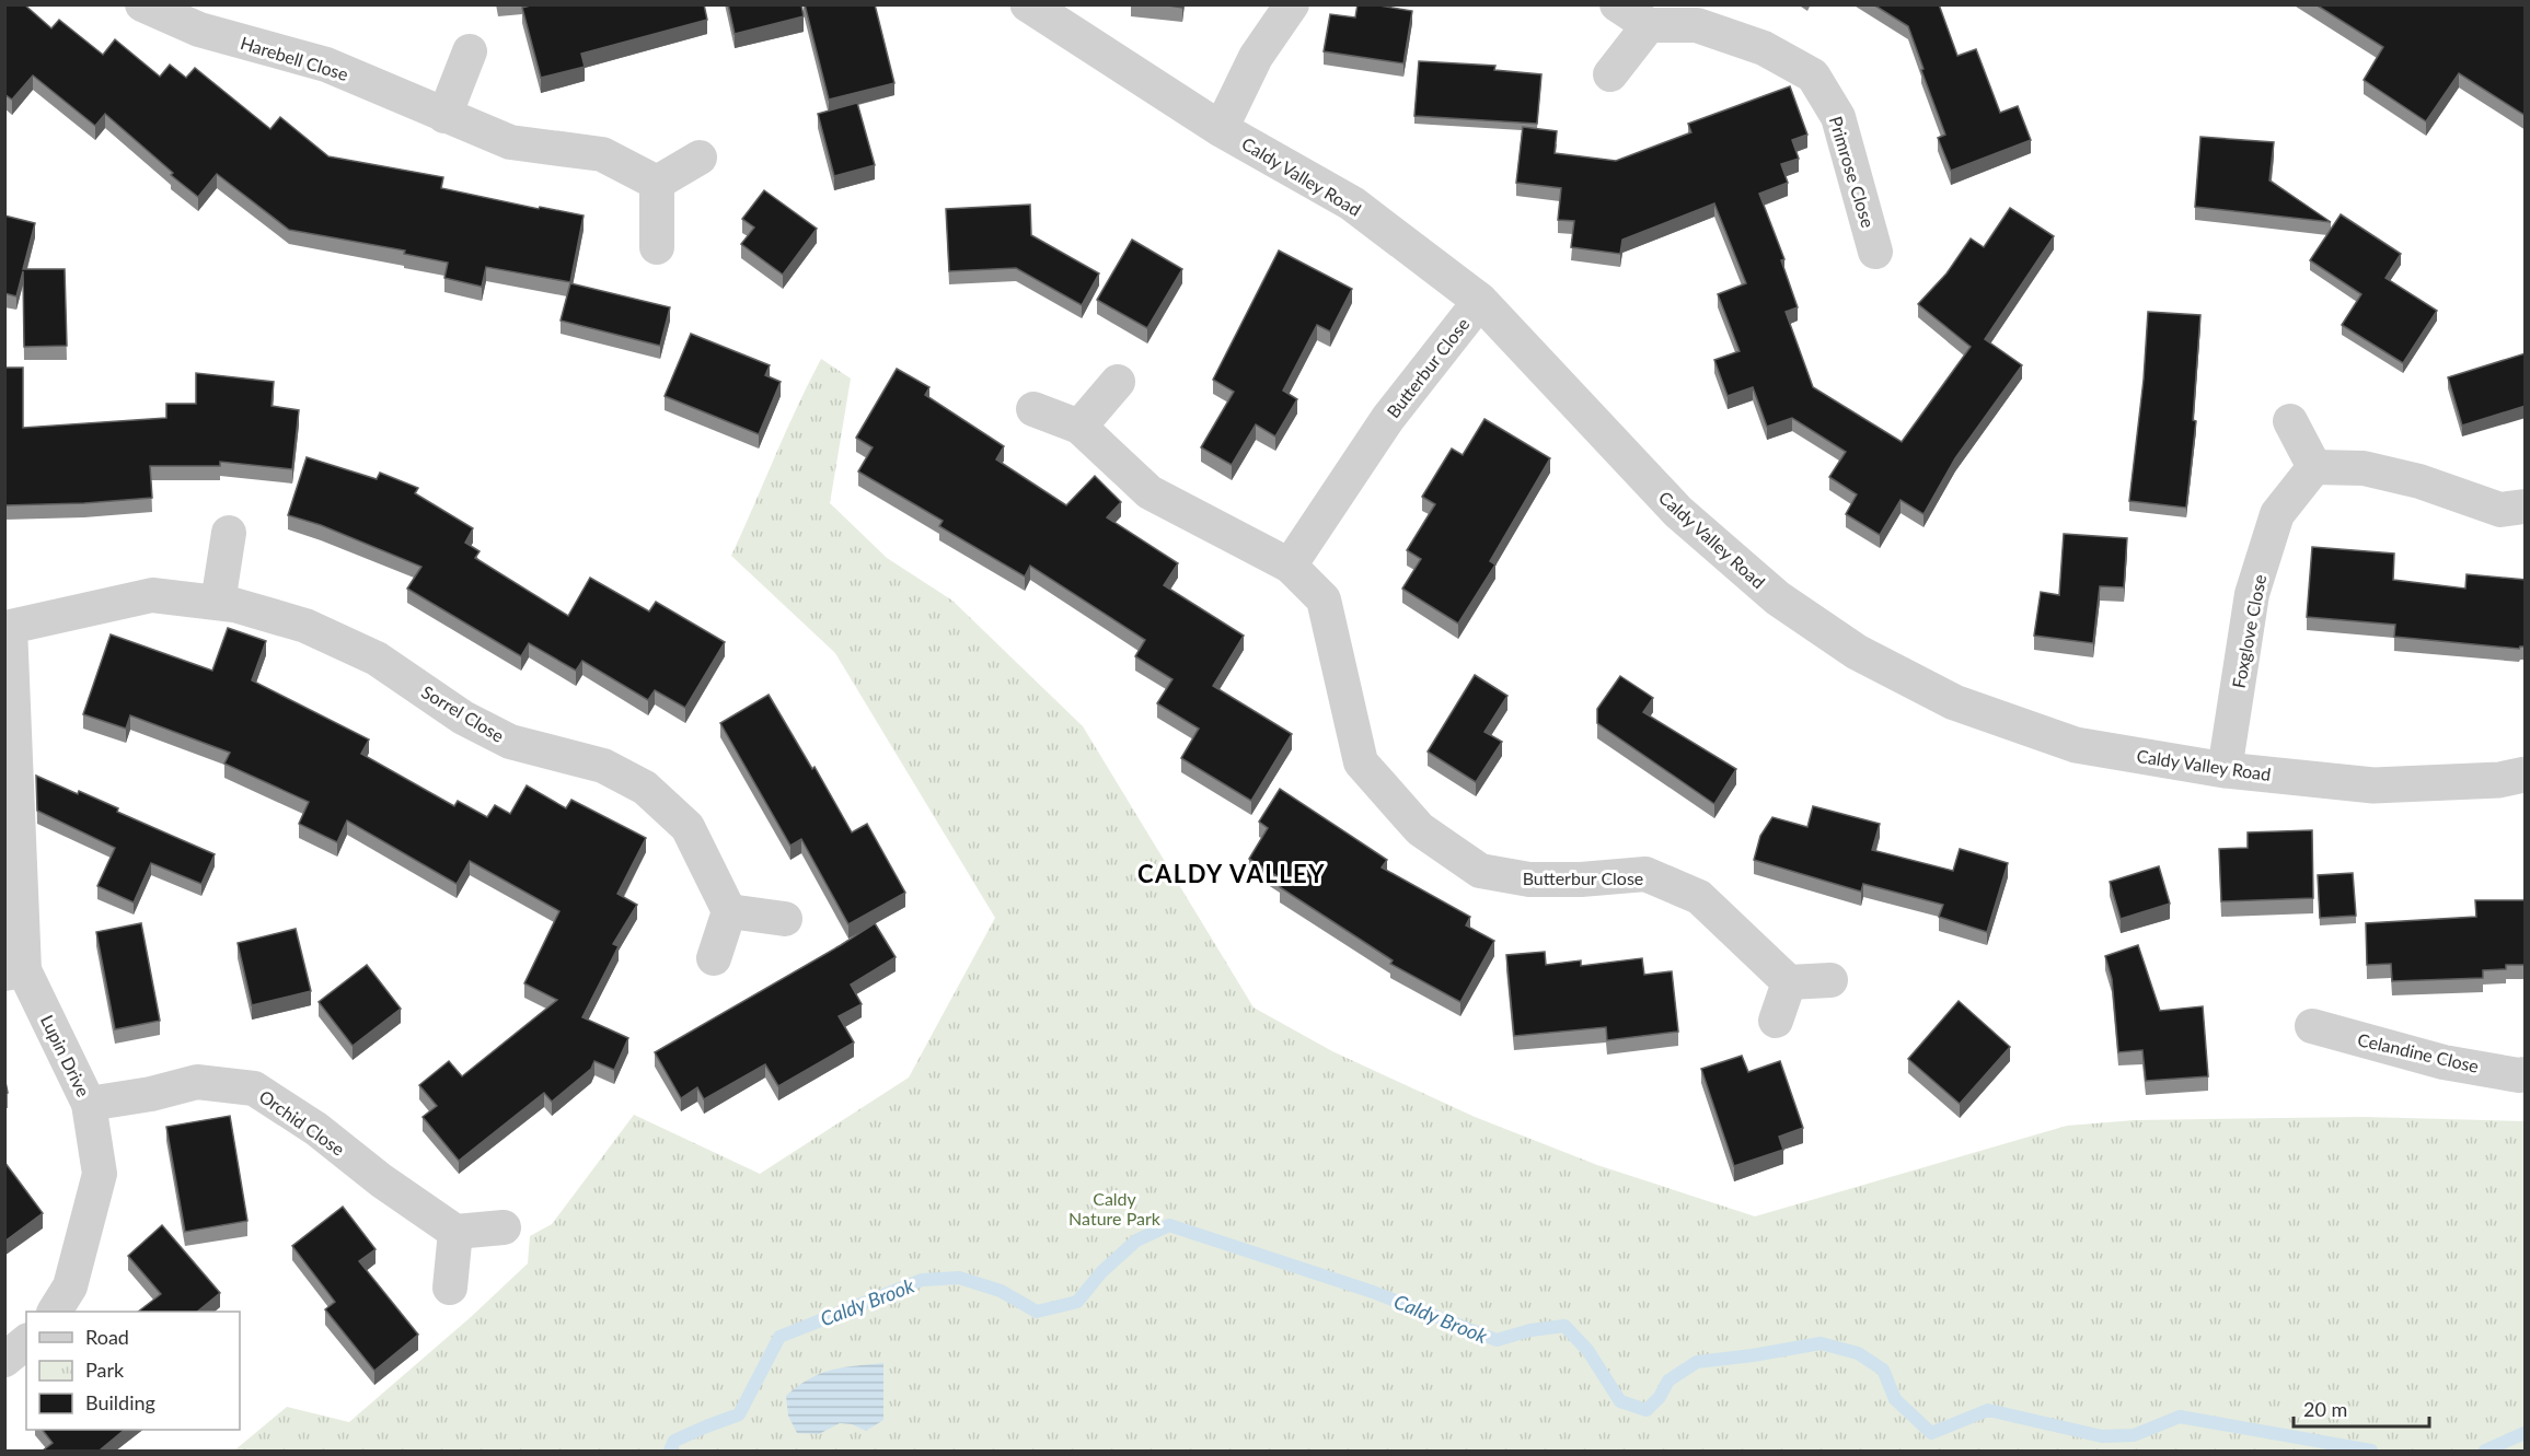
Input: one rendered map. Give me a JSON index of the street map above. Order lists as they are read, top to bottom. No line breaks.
{"streets":{"street":["Harebell Close","Primrose Close","Caldy Valley Road","Butterbur Close","Foxglove Close","Sorrel Close","Celandine Close","Lupin Drive","Orchid Close"]},"crossings":[["Caldy Valley Road","Butterbur Close"],["Caldy Valley Road","Foxglove Close"],["Sorrel Close","Lupin Drive"],["Lupin Drive","Orchid Close"]],"districts":["CALDY VALLEY"],"water":["Caldy Brook"],"parks":["Caldy Nature Park"],"legend":["Road","Park","Building"],"scale_bar":"20 m"}
